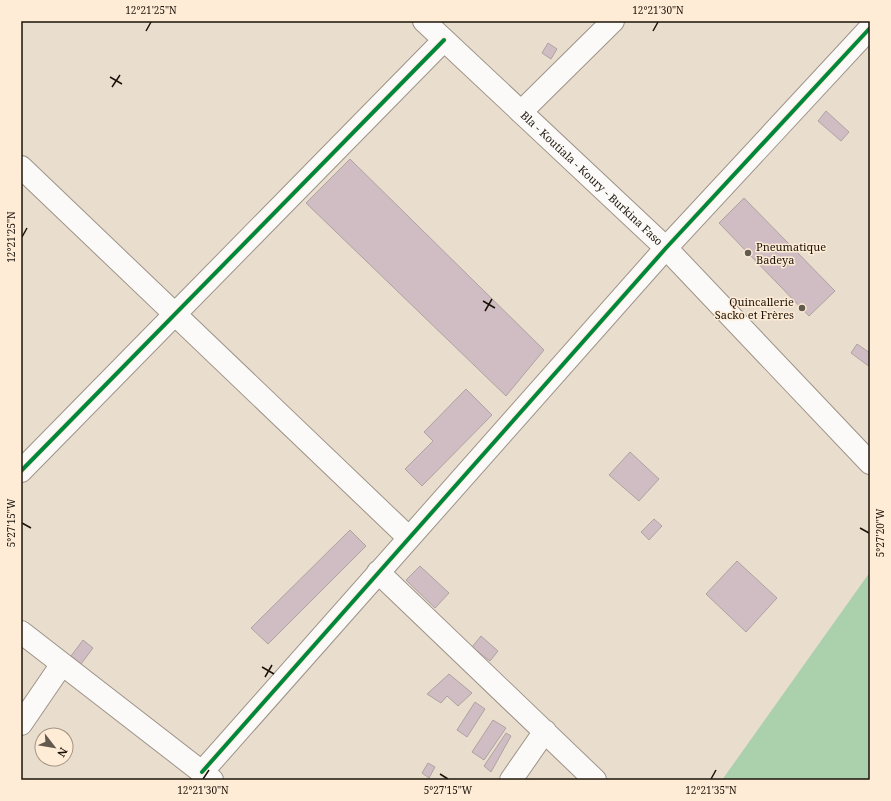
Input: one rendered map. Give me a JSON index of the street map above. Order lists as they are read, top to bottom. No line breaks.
{"streets":{"street":["Bla - Koutiala - Koury - Burkina Faso"]},"places":["Pneumatique Badeya","Quincallerie Sacko et Frères"],"north":"bottom right","coordinates":["12°21'25\"N","12°21'30\"N","5°27'15\"W","5°27'20\"W","12°21'35\"N"]}
